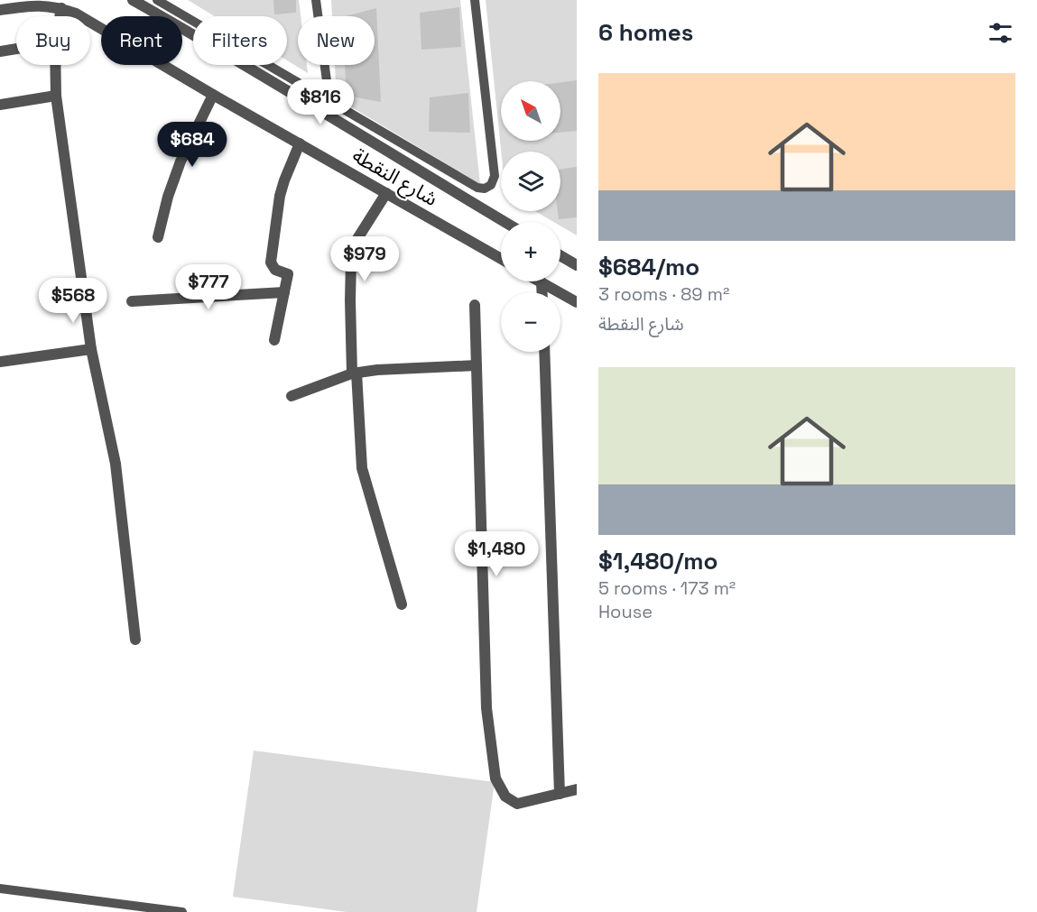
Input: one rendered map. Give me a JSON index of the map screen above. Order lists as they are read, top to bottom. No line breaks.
{"streets":{"street":["شارع النقطة"]},"north":"top left","page":{"heading":"6 homes","chip":["Buy","Rent","Filters","New"],"list":[{"name":"$684/mo","note":"3 rooms · 89 m² · شارع النقطة"},{"name":"$1,480/mo","note":"5 rooms · 173 m² · House"}],"price":["$816","$684","$979","$777","$568","$1,480"],"map_buttons":["+","−"]}}
